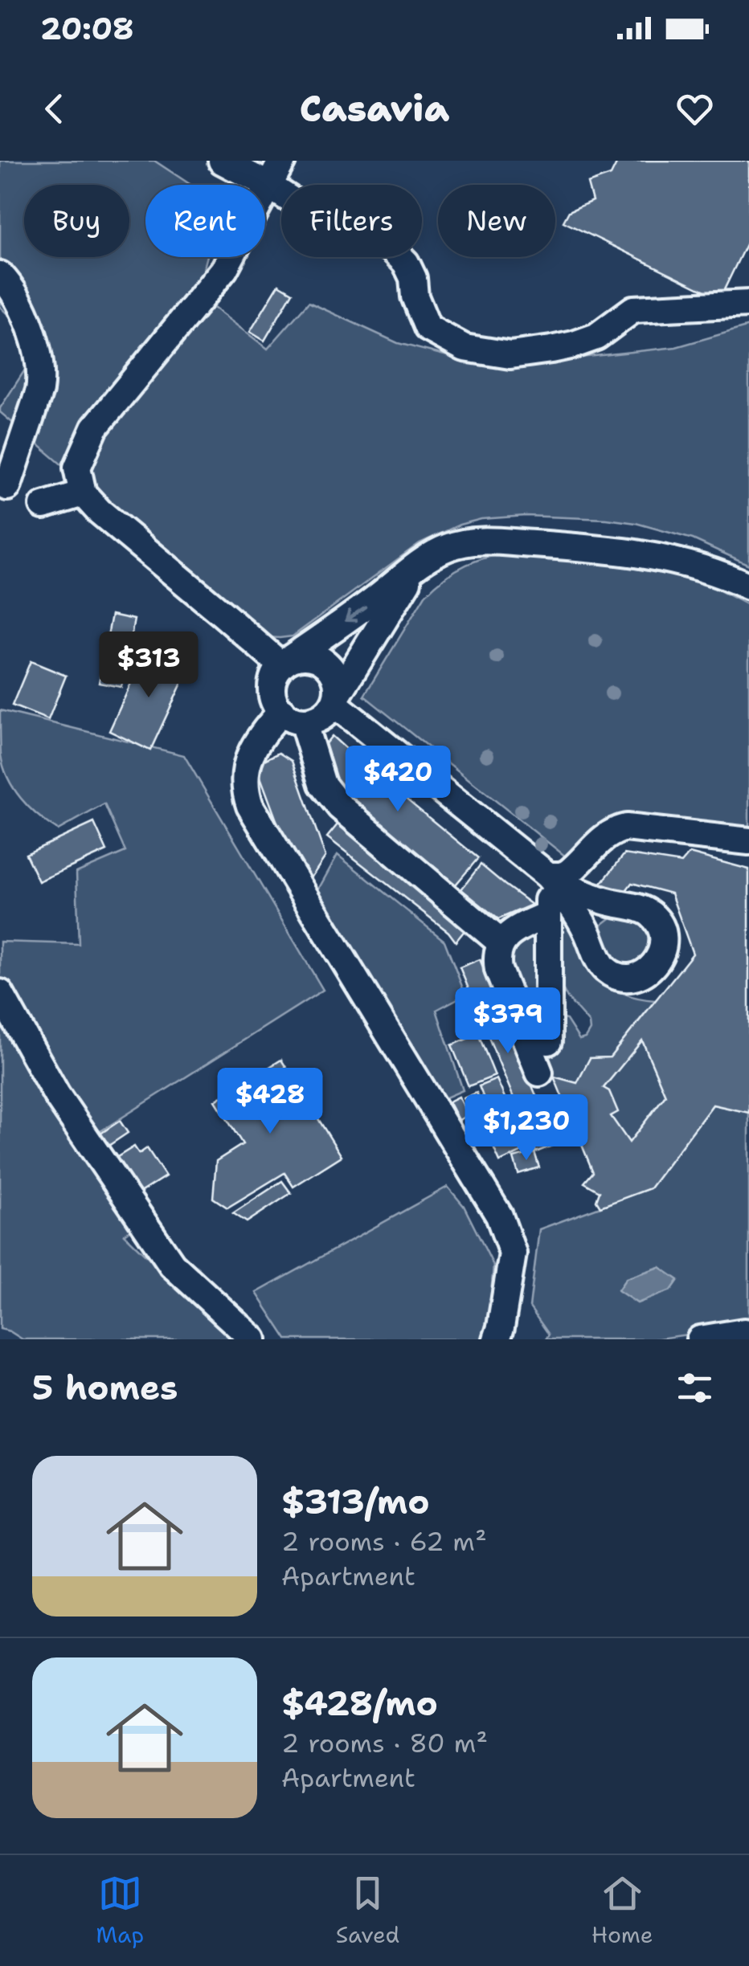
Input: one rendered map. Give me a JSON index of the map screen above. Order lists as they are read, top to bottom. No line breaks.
{"page":{"status":"20:08","header":"Casavia","chip":["Buy","Rent","Filters","New"],"price":["$313","$420","$379","$428","$1,230"],"heading":"5 homes","list":[{"name":"$313/mo","note":"2 rooms · 62 m² · Apartment"},{"name":"$428/mo","note":"2 rooms · 80 m² · Apartment"}],"tabs":["Map","Saved","Home"]}}
